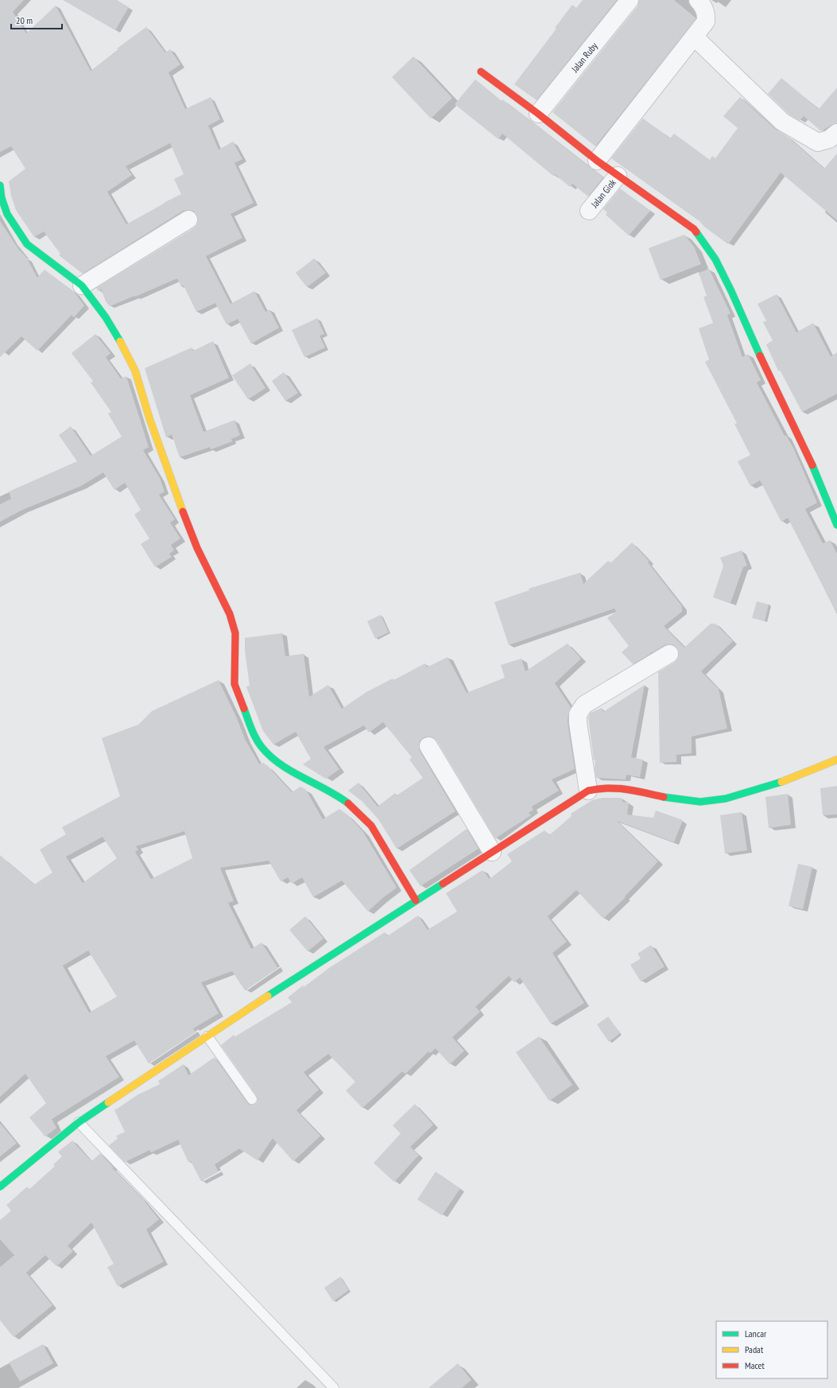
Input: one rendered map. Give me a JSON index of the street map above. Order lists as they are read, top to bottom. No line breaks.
{"streets":{"street":["Jalan Ruby","Jalan Giok"]},"legend":["Lancar","Padat","Macet"],"scale_bar":"20 m"}
